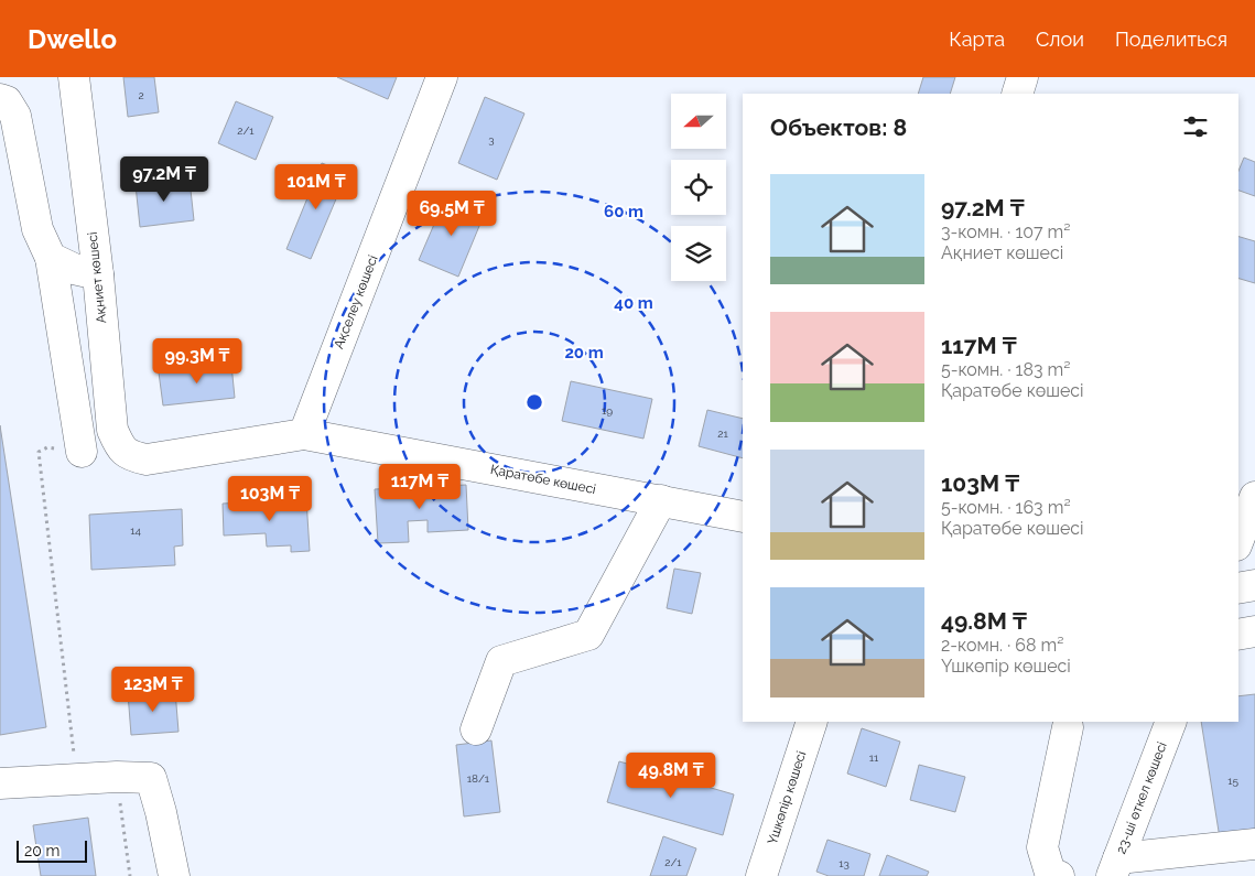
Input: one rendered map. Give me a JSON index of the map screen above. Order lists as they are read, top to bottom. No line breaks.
{"streets":{"street":["Ақниет көшесі","Ақселеу көшесі","Қаратөбе көшесі","Үшкөпір көшесі","23-ші өткел көшесі"]},"crossings":[["Ақниет көшесі","Қаратөбе көшесі"],["Ақселеу көшесі","Қаратөбе көшесі"]],"house_numbers":["2","2/1","3","19","21","14","11","18/1","15","2/1","13"],"scale_bar":"20 m","north":"left","page":{"header":"Dwello","nav":["Карта","Слои","Поделиться"],"heading":"Объектов: 8","price":["97.2M ₸","101M ₸","69.5M ₸","99.3M ₸","117M ₸","103M ₸","123M ₸","49.8M ₸"],"list":[{"name":"97.2M ₸","note":"3-комн. · 107 m² · Ақниет көшесі"},{"name":"117M ₸","note":"5-комн. · 183 m² · Қаратөбе көшесі"},{"name":"103M ₸","note":"5-комн. · 163 m² · Қаратөбе көшесі"},{"name":"49.8M ₸","note":"2-комн. · 68 m² · Үшкөпір көшесі"}],"scale":"20 m"},"rings":["60 m","40 m","20 m"]}
